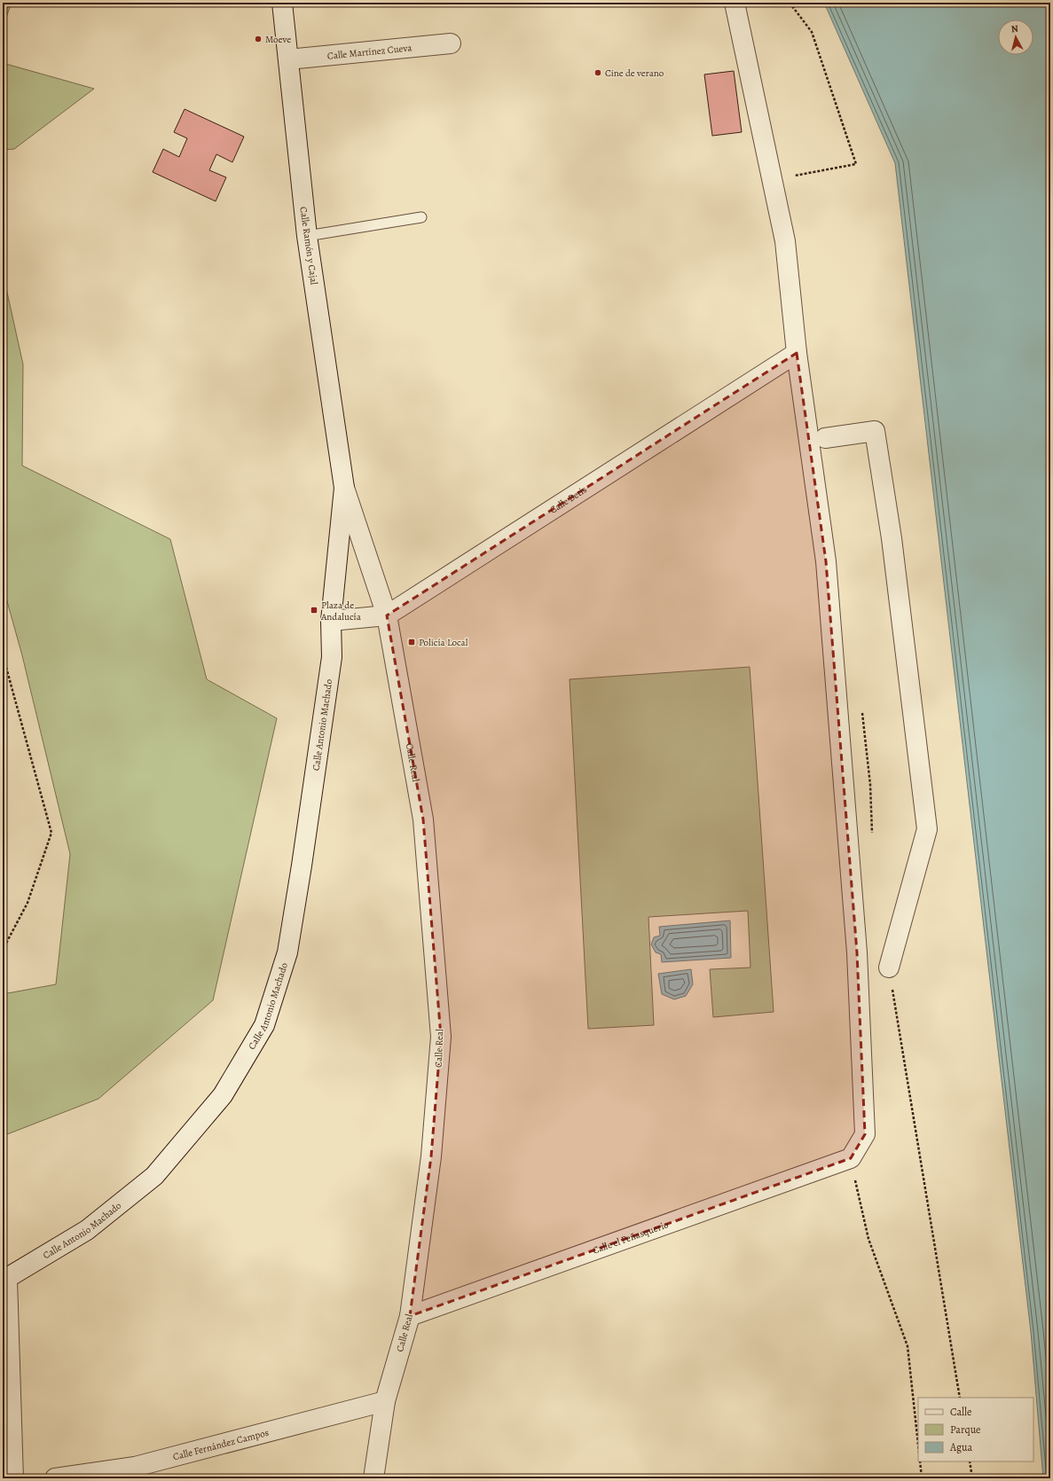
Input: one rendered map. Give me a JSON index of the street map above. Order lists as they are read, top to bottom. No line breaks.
{"streets":{"street":["Calle Martínez Cueva","Calle Ramón y Cajal","Calle Betis","Calle Antonio Machado","Calle Real","Calle el Peñasquerio","Calle Fernández Campos"]},"crossings":[["Calle Martínez Cueva","Calle Ramón y Cajal"],["Calle Betis","Calle Antonio Machado"],["Calle Betis","Calle Real"],["Calle Real","Calle el Peñasquerio"],["Calle Real","Calle Fernández Campos"]],"places":{"other":["Moeve","Cine de verano"],"transit":["Plaza de Andalucía","Policía Local"]},"legend":["Calle","Parque","Agua"],"north":"top"}
